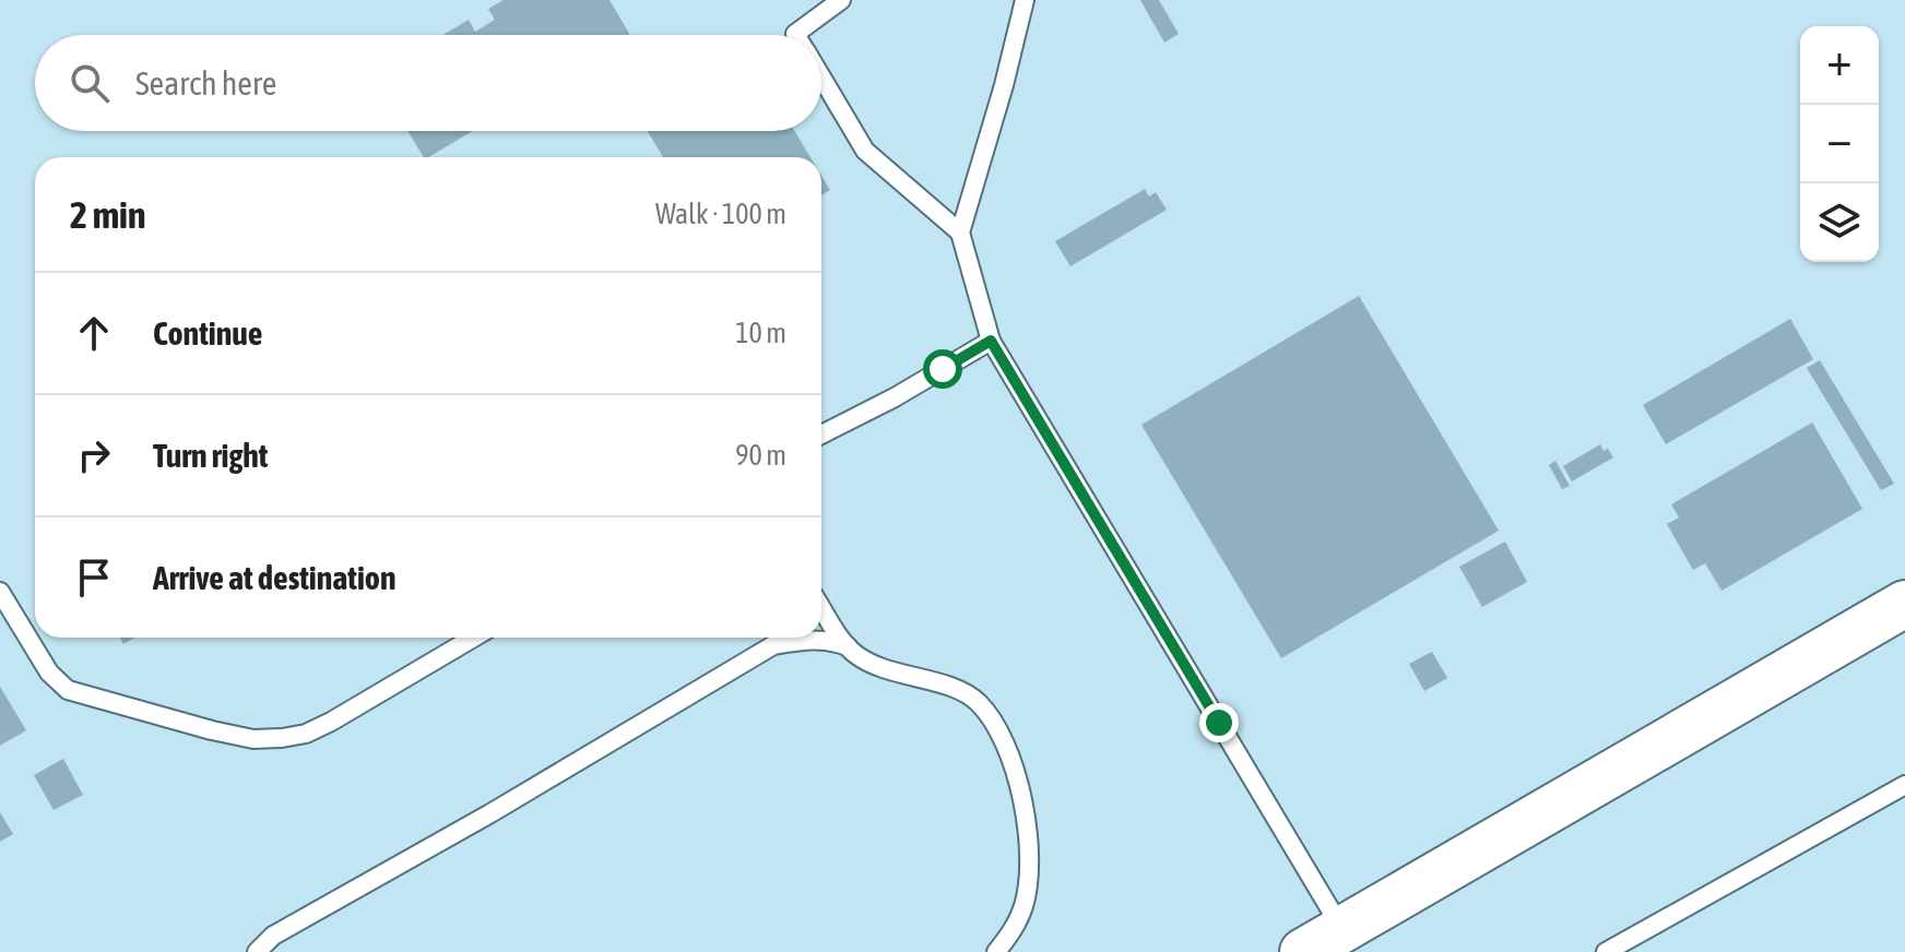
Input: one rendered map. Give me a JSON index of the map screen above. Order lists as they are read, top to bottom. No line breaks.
{"page":{"map_buttons":["+","−"],"search":"Search here","heading":["2 min","Walk · 100 m"],"list":[["Continue","10 m"],["Turn right","90 m"],"Arrive at destination"]}}
